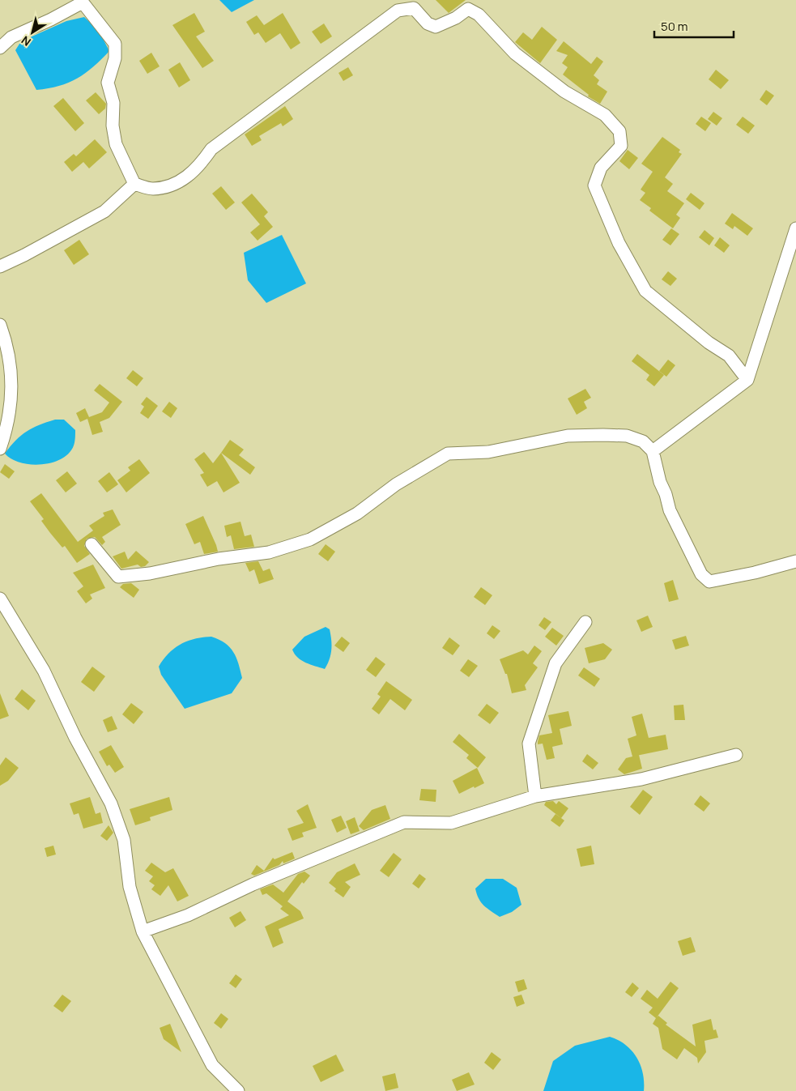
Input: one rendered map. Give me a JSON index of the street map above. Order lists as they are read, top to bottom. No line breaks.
{"scale_bar":"50 m","north":"bottom left"}
